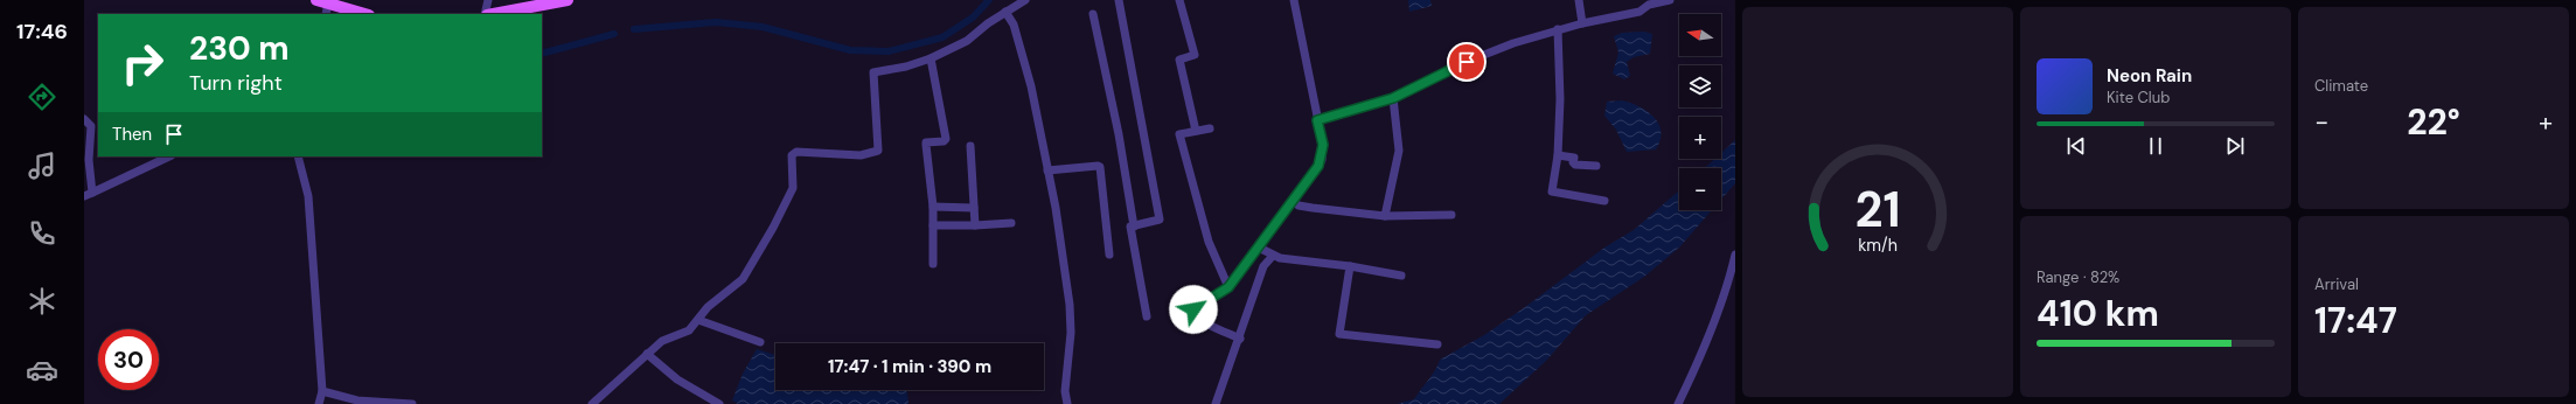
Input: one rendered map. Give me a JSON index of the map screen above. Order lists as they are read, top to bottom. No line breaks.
{"north":"left","page":{"tabs":"17:46","tile":["Climate",["Range · 82%","410 km"],["Arrival","17:47"]],"map_buttons":["+","−"],"turn":["230 m","Turn right"],"song":["Neon Rain","Kite Club"],"heat":["−","22°","+"],"then":"Then","limit":"30","trip":"17:47 · 1 min · 390 m","gauge":["21","km/h"]}}
